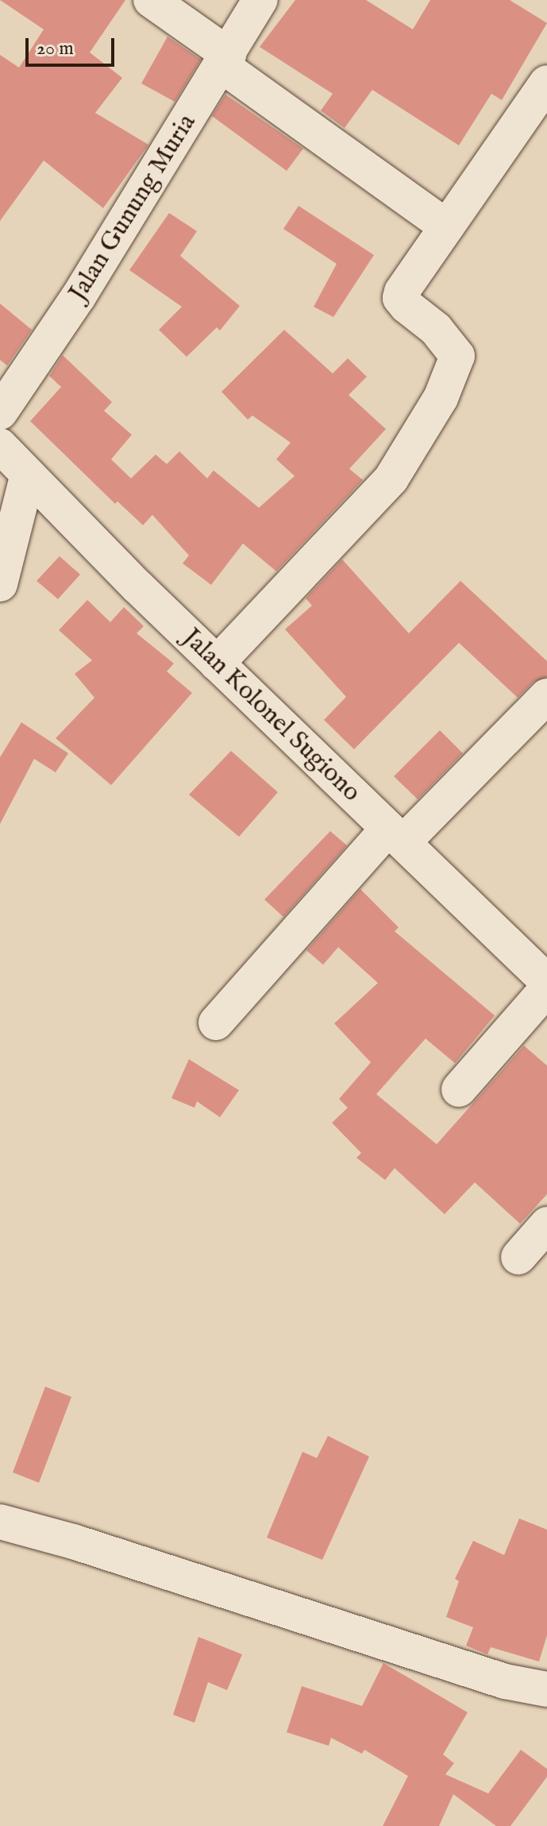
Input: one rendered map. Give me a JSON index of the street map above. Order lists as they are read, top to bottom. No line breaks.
{"streets":{"street":["Jalan Gunung Muria","Jalan Kolonel Sugiono"]},"scale_bar":"20 m"}
